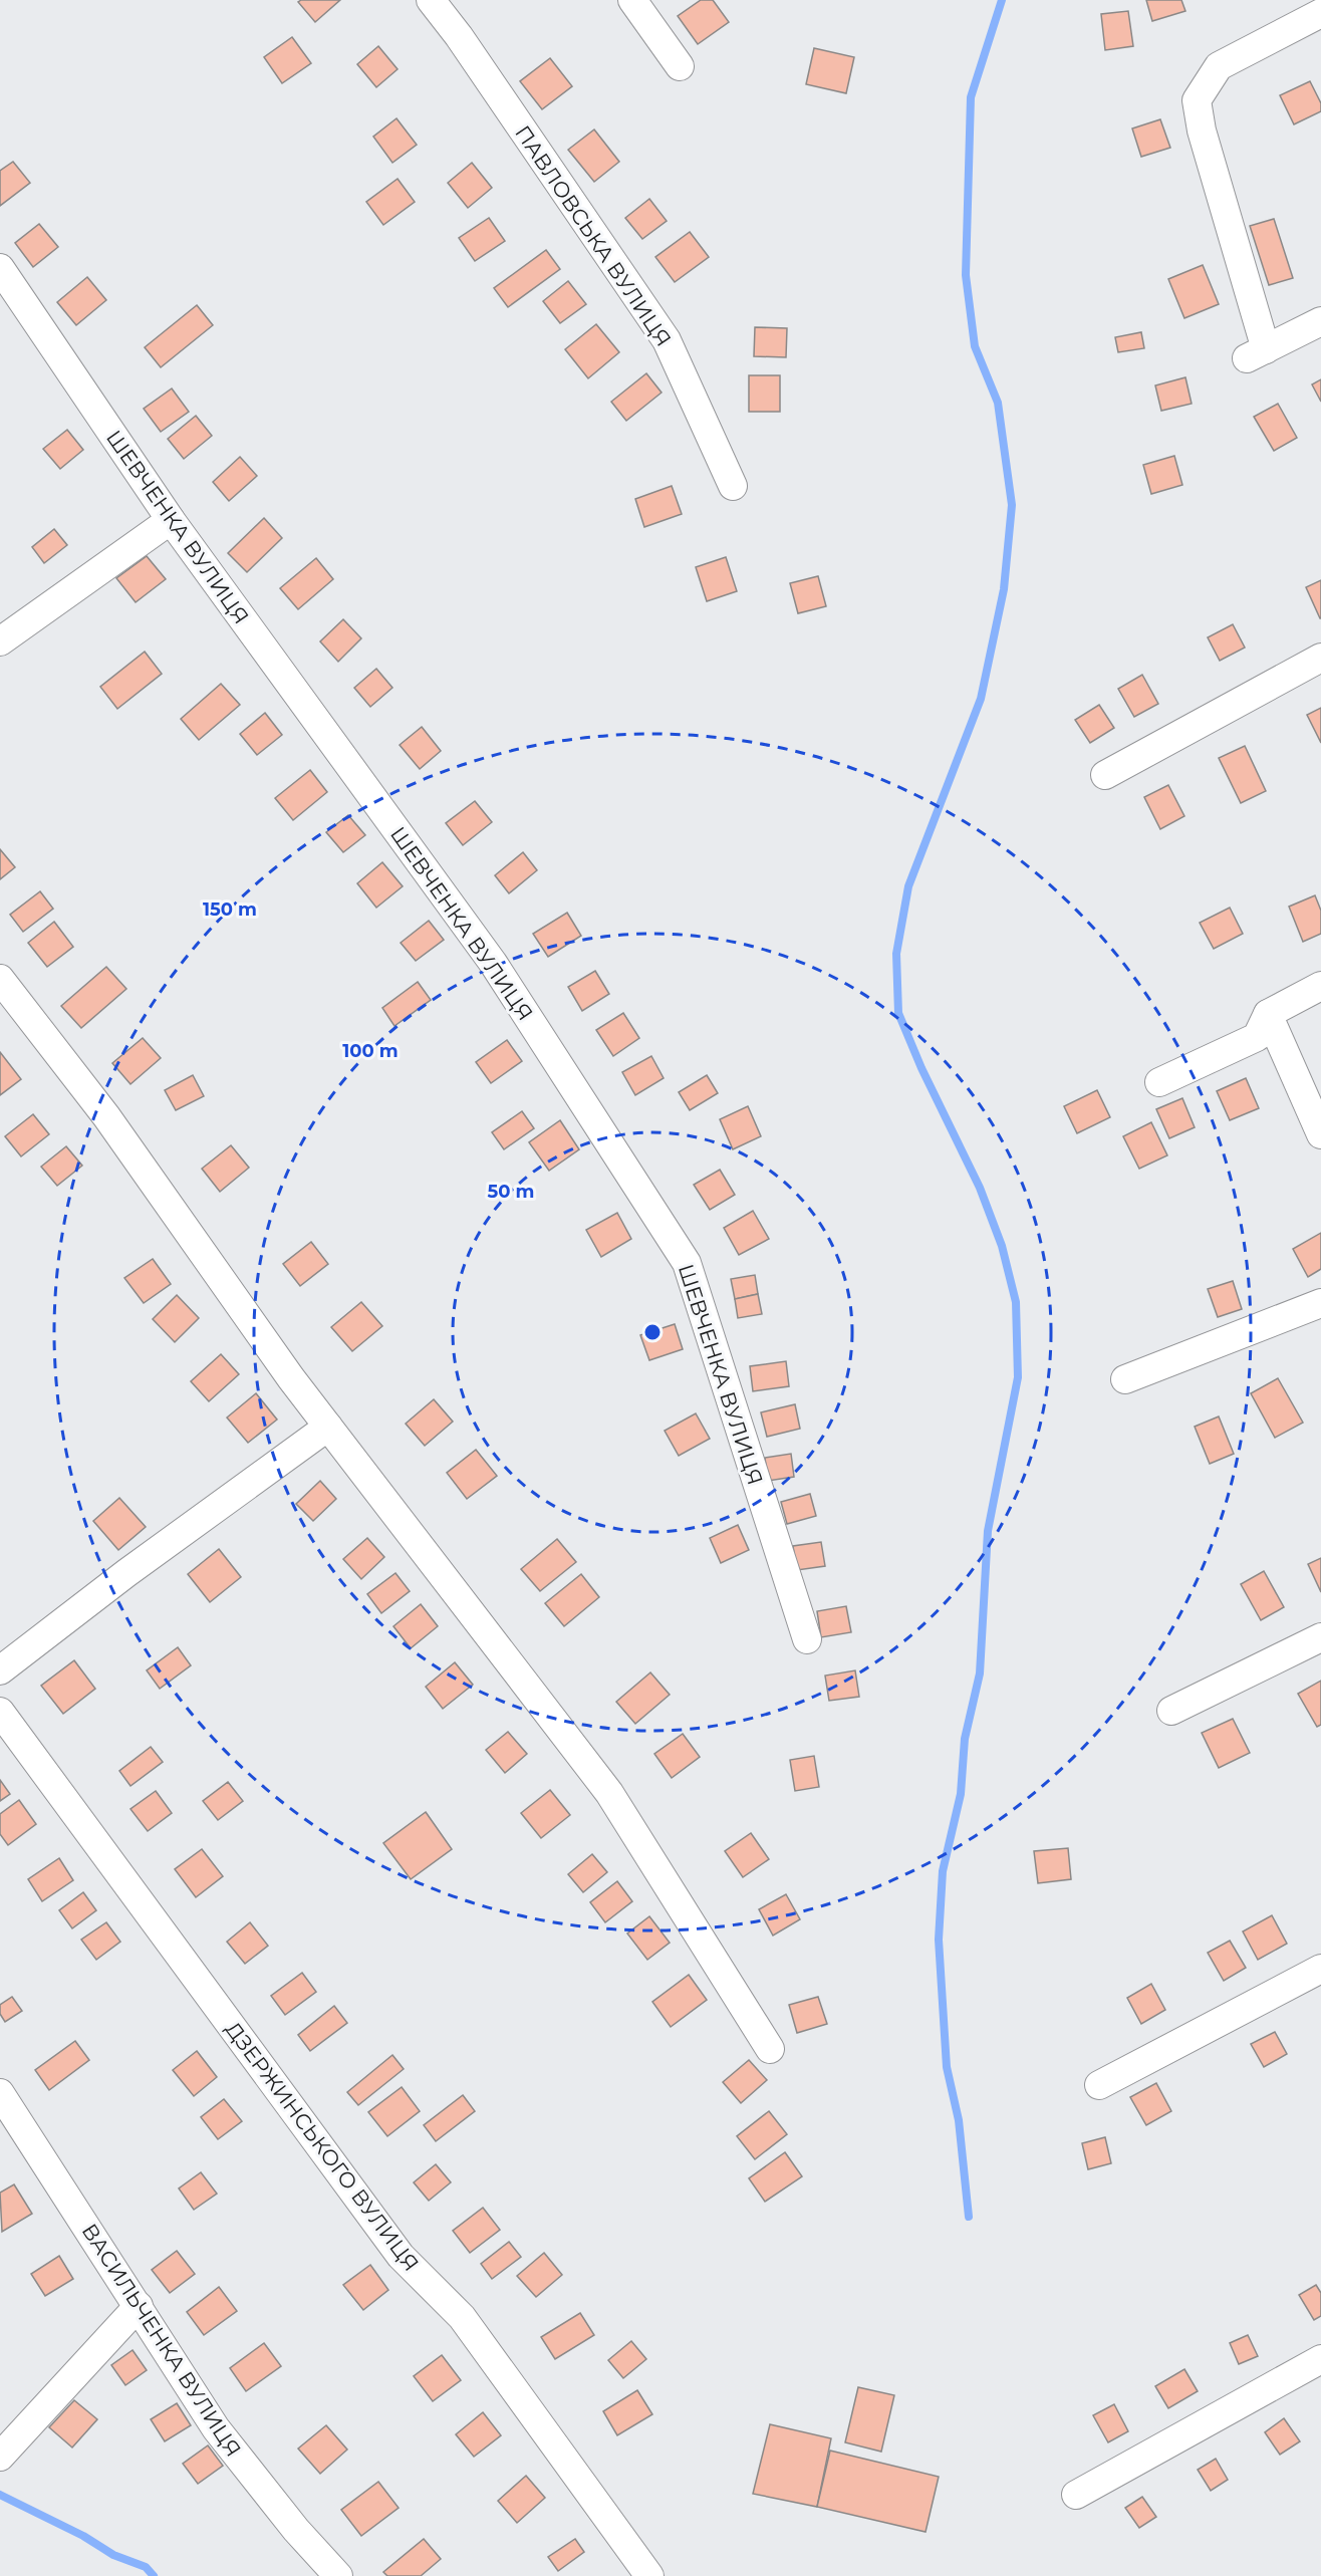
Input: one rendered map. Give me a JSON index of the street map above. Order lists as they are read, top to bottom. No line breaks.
{"streets":{"street":["ПАВЛОВСЬКА ВУЛИЦЯ","ШЕВЧЕНКА ВУЛИЦЯ","ДЗЕРЖИНСЬКОГО ВУЛИЦЯ","ВАСИЛЬЧЕНКА ВУЛИЦЯ"]},"rings":["150 m","100 m","50 m"]}
